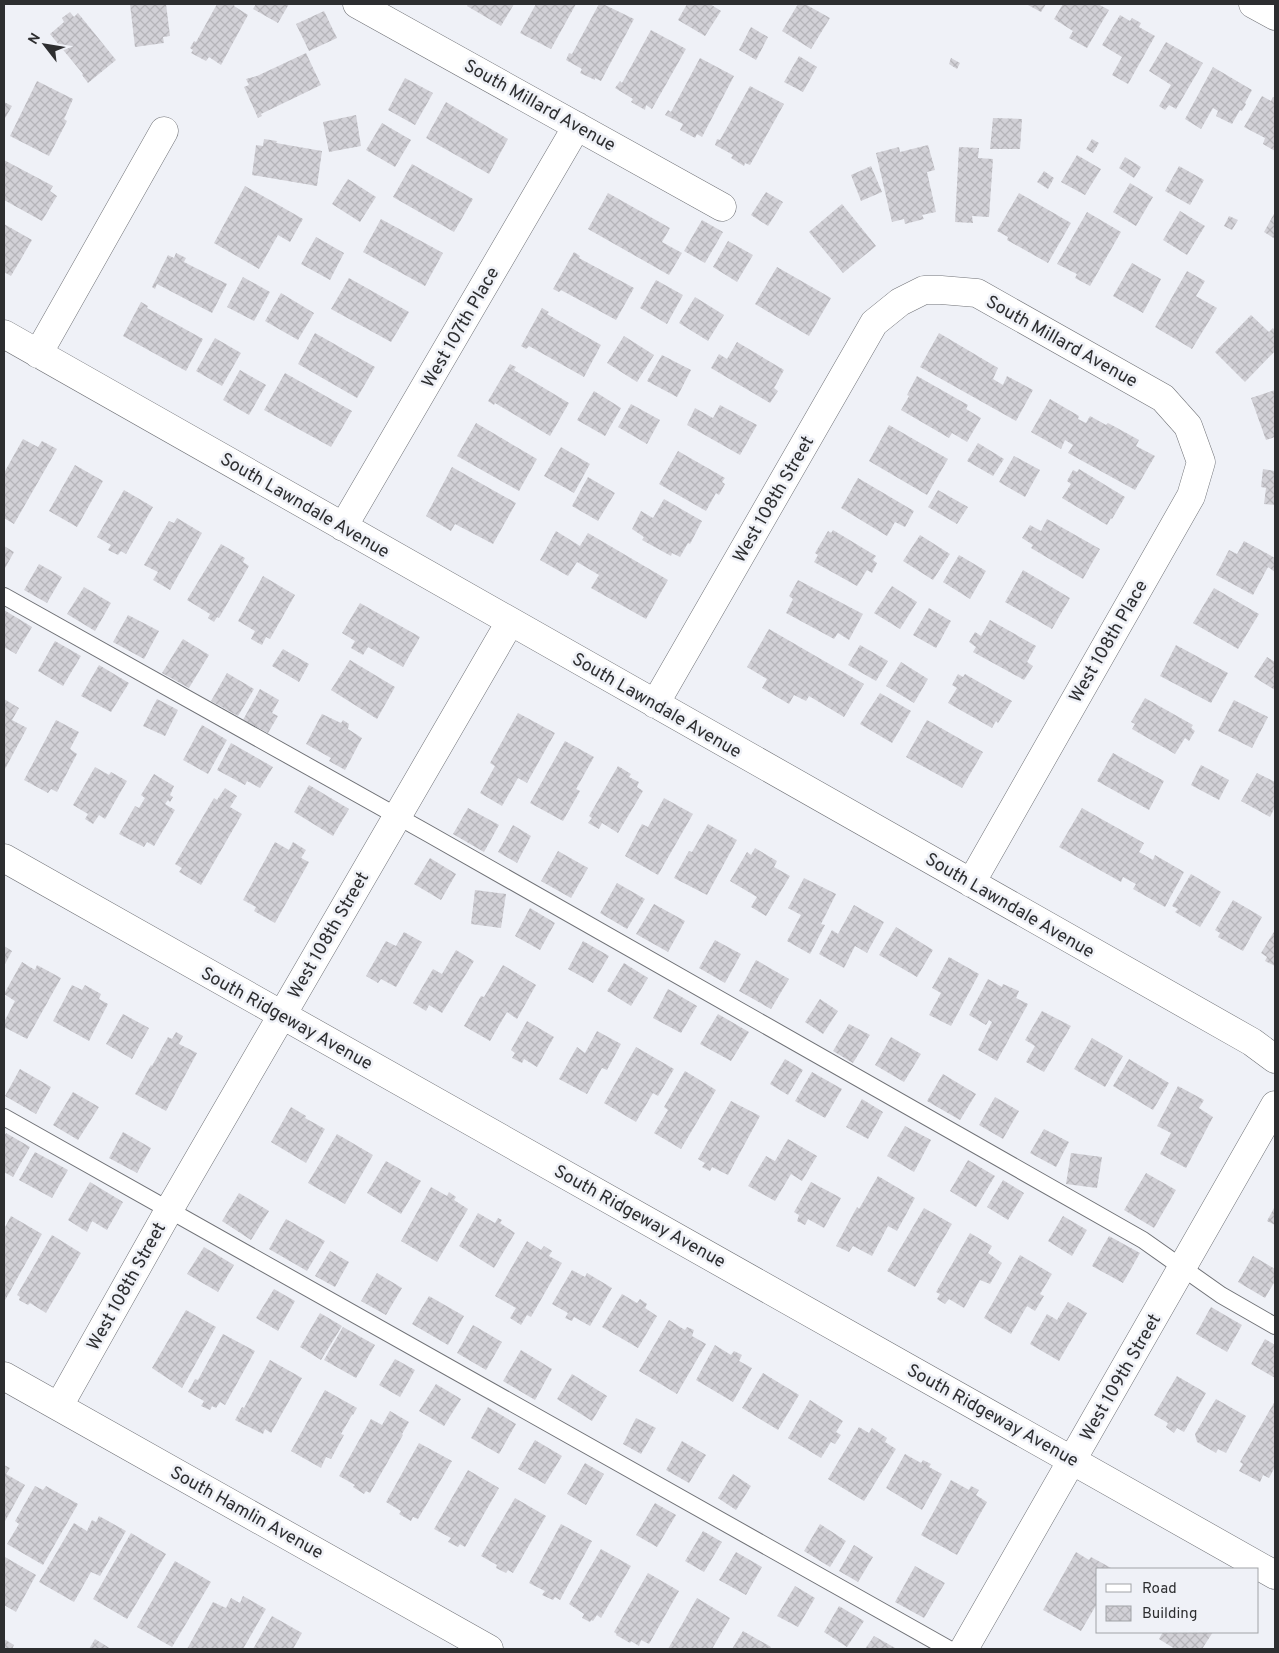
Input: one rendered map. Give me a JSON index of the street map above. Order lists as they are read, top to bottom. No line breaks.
{"streets":{"street":["South Millard Avenue","West 107th Place","West 108th Street","South Lawndale Avenue","West 108th Place","South Ridgeway Avenue","West 109th Street","South Hamlin Avenue"]},"crossings":[["South Millard Avenue","West 107th Place"],["South Millard Avenue","West 108th Street"],["South Millard Avenue","West 108th Place"],["West 107th Place","South Lawndale Avenue"],["West 108th Street","South Lawndale Avenue"],["West 108th Street","South Ridgeway Avenue"],["West 108th Street","South Hamlin Avenue"],["South Lawndale Avenue","West 108th Place"],["South Ridgeway Avenue","West 109th Street"]],"legend":["Road","Building"],"north":"top left"}
